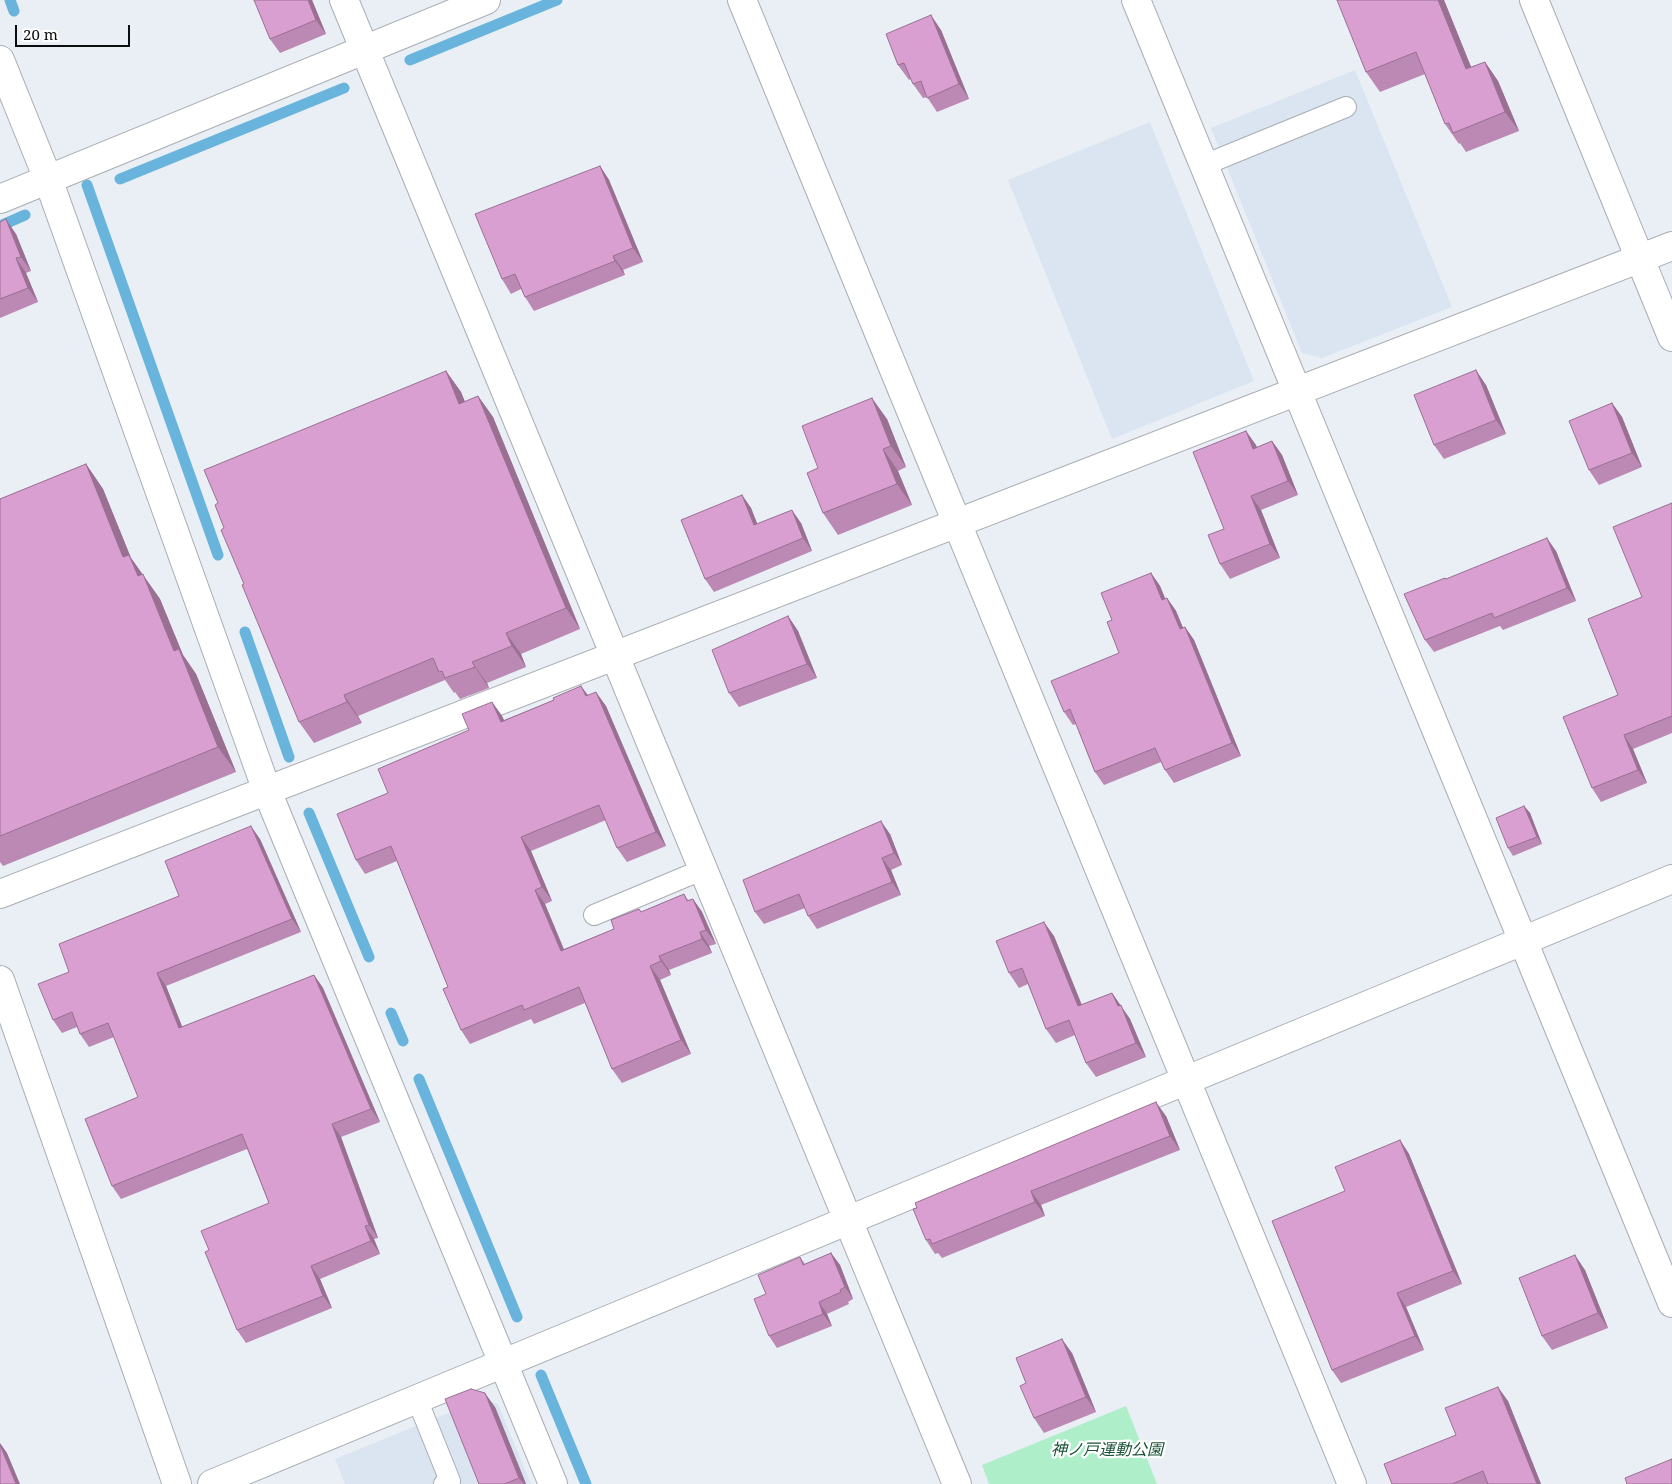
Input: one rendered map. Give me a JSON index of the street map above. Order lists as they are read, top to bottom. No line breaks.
{"parks":["神ノ戸運動公園"],"scale_bar":"20 m"}
